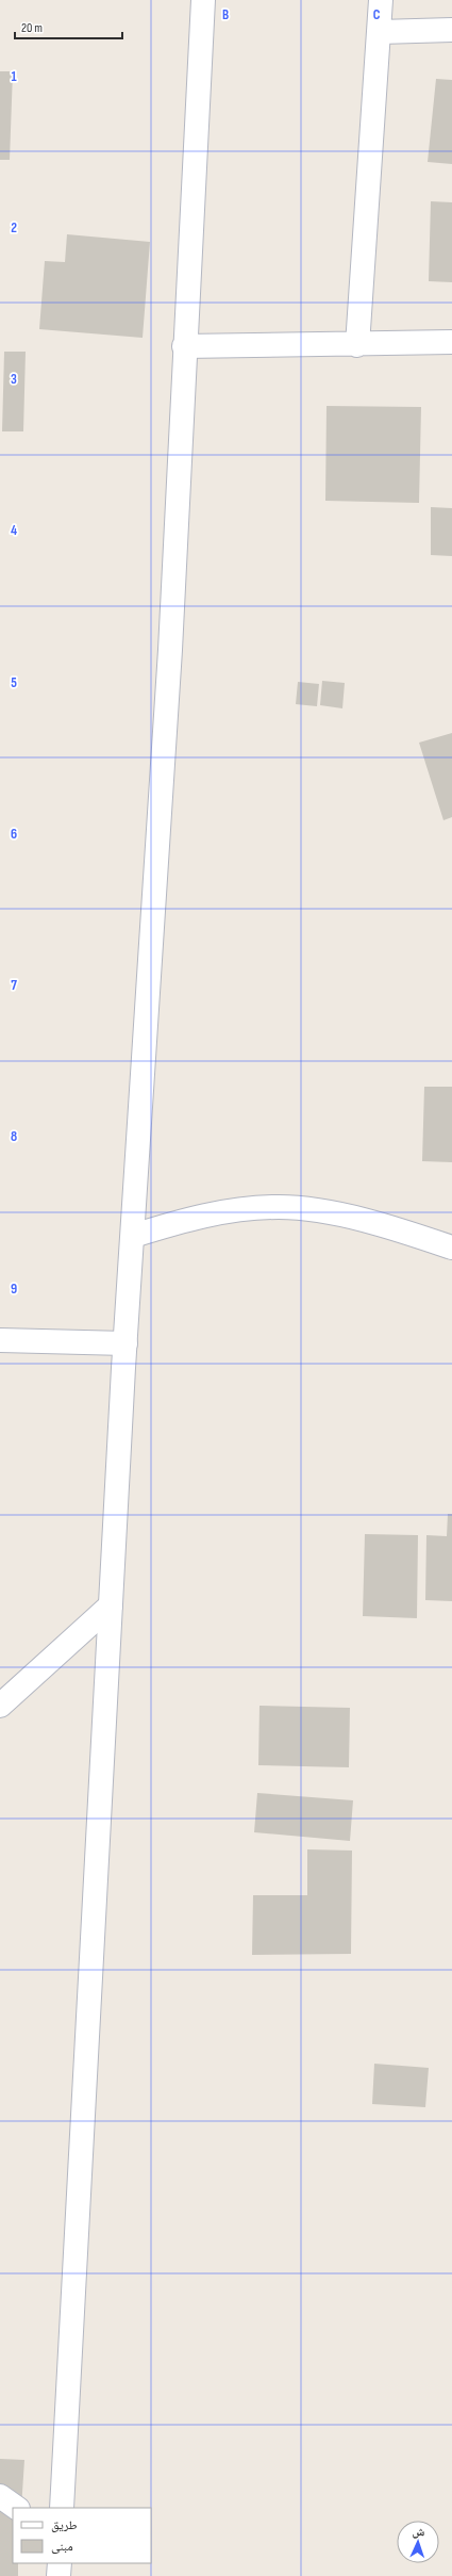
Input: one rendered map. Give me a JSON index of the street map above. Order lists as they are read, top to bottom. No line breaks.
{"legend":["طريق","مبنى"],"scale_bar":"20 m","north":"top","grid":{"columns":["B","C"],"rows":["1","2","3","4","5","6","7","8","9"]}}
